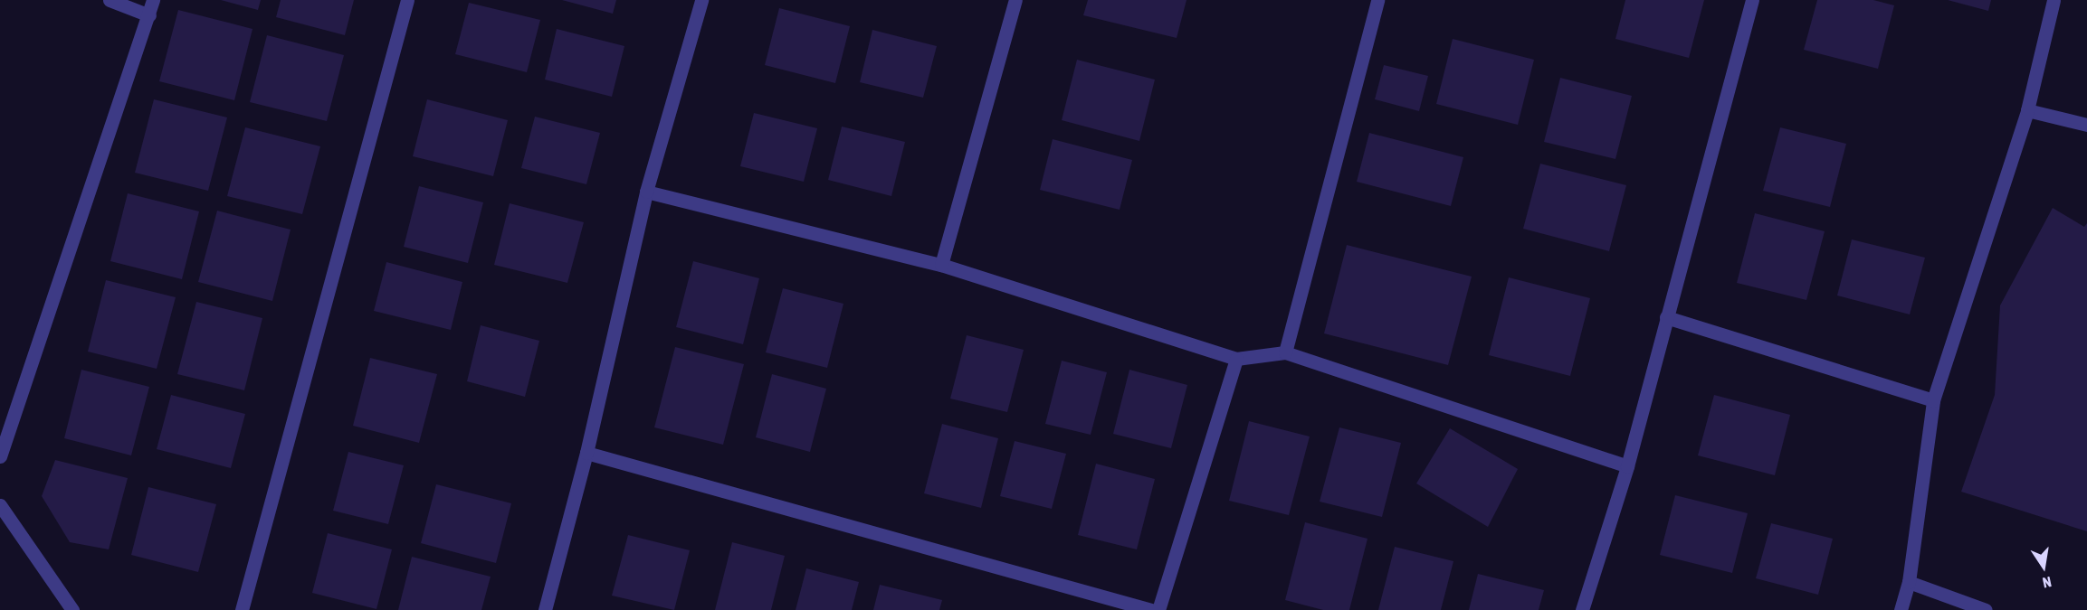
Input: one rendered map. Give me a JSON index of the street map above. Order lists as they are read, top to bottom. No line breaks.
{"north":"bottom"}
